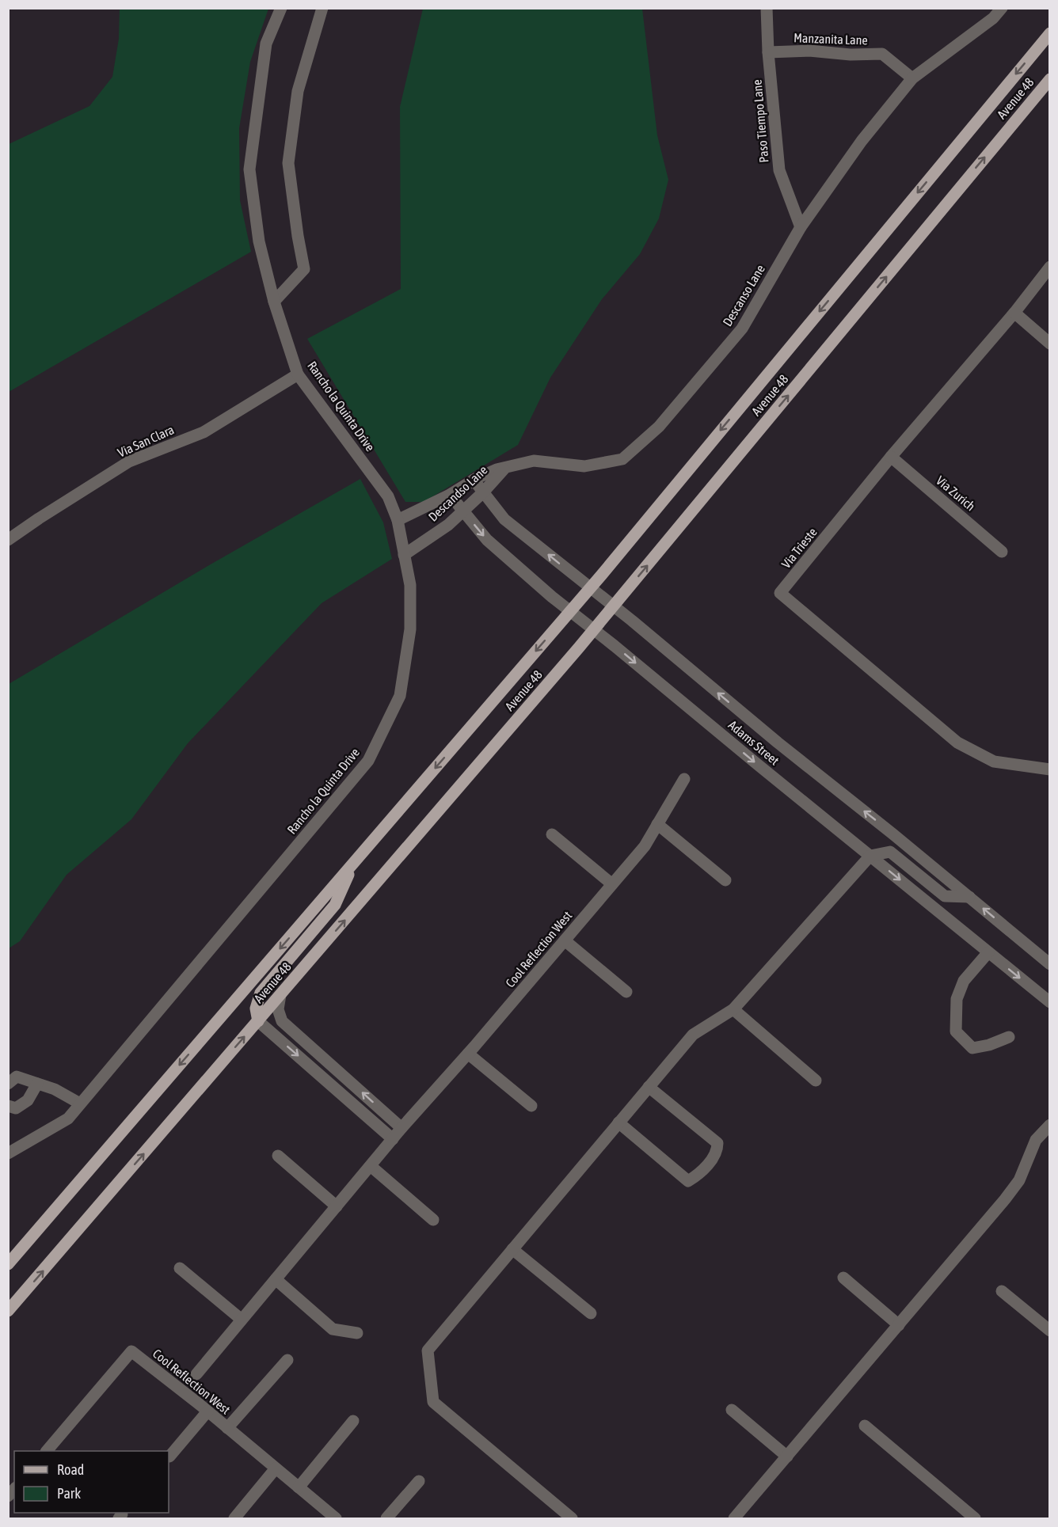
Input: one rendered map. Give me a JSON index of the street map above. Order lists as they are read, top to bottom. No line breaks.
{"streets":{"main road":["Avenue 48"],"street":["Manzanita Lane","Paso Tiempo Lane","Descanso Lane","Rancho la Quinta Drive","Via San Clara","Descandso Lane","Via Zurich","Via Trieste","Adams Street","Cool Reflection West"]},"crossings":[["Manzanita Lane","Paso Tiempo Lane"],["Manzanita Lane","Descanso Lane"],["Avenue 48","Adams Street"],["Paso Tiempo Lane","Descanso Lane"],["Descanso Lane","Rancho la Quinta Drive"],["Descanso Lane","Descandso Lane"],["Descanso Lane","Adams Street"],["Rancho la Quinta Drive","Via San Clara"],["Rancho la Quinta Drive","Descandso Lane"],["Descandso Lane","Adams Street"],["Via Zurich","Via Trieste"]],"legend":["Road","Park"]}
